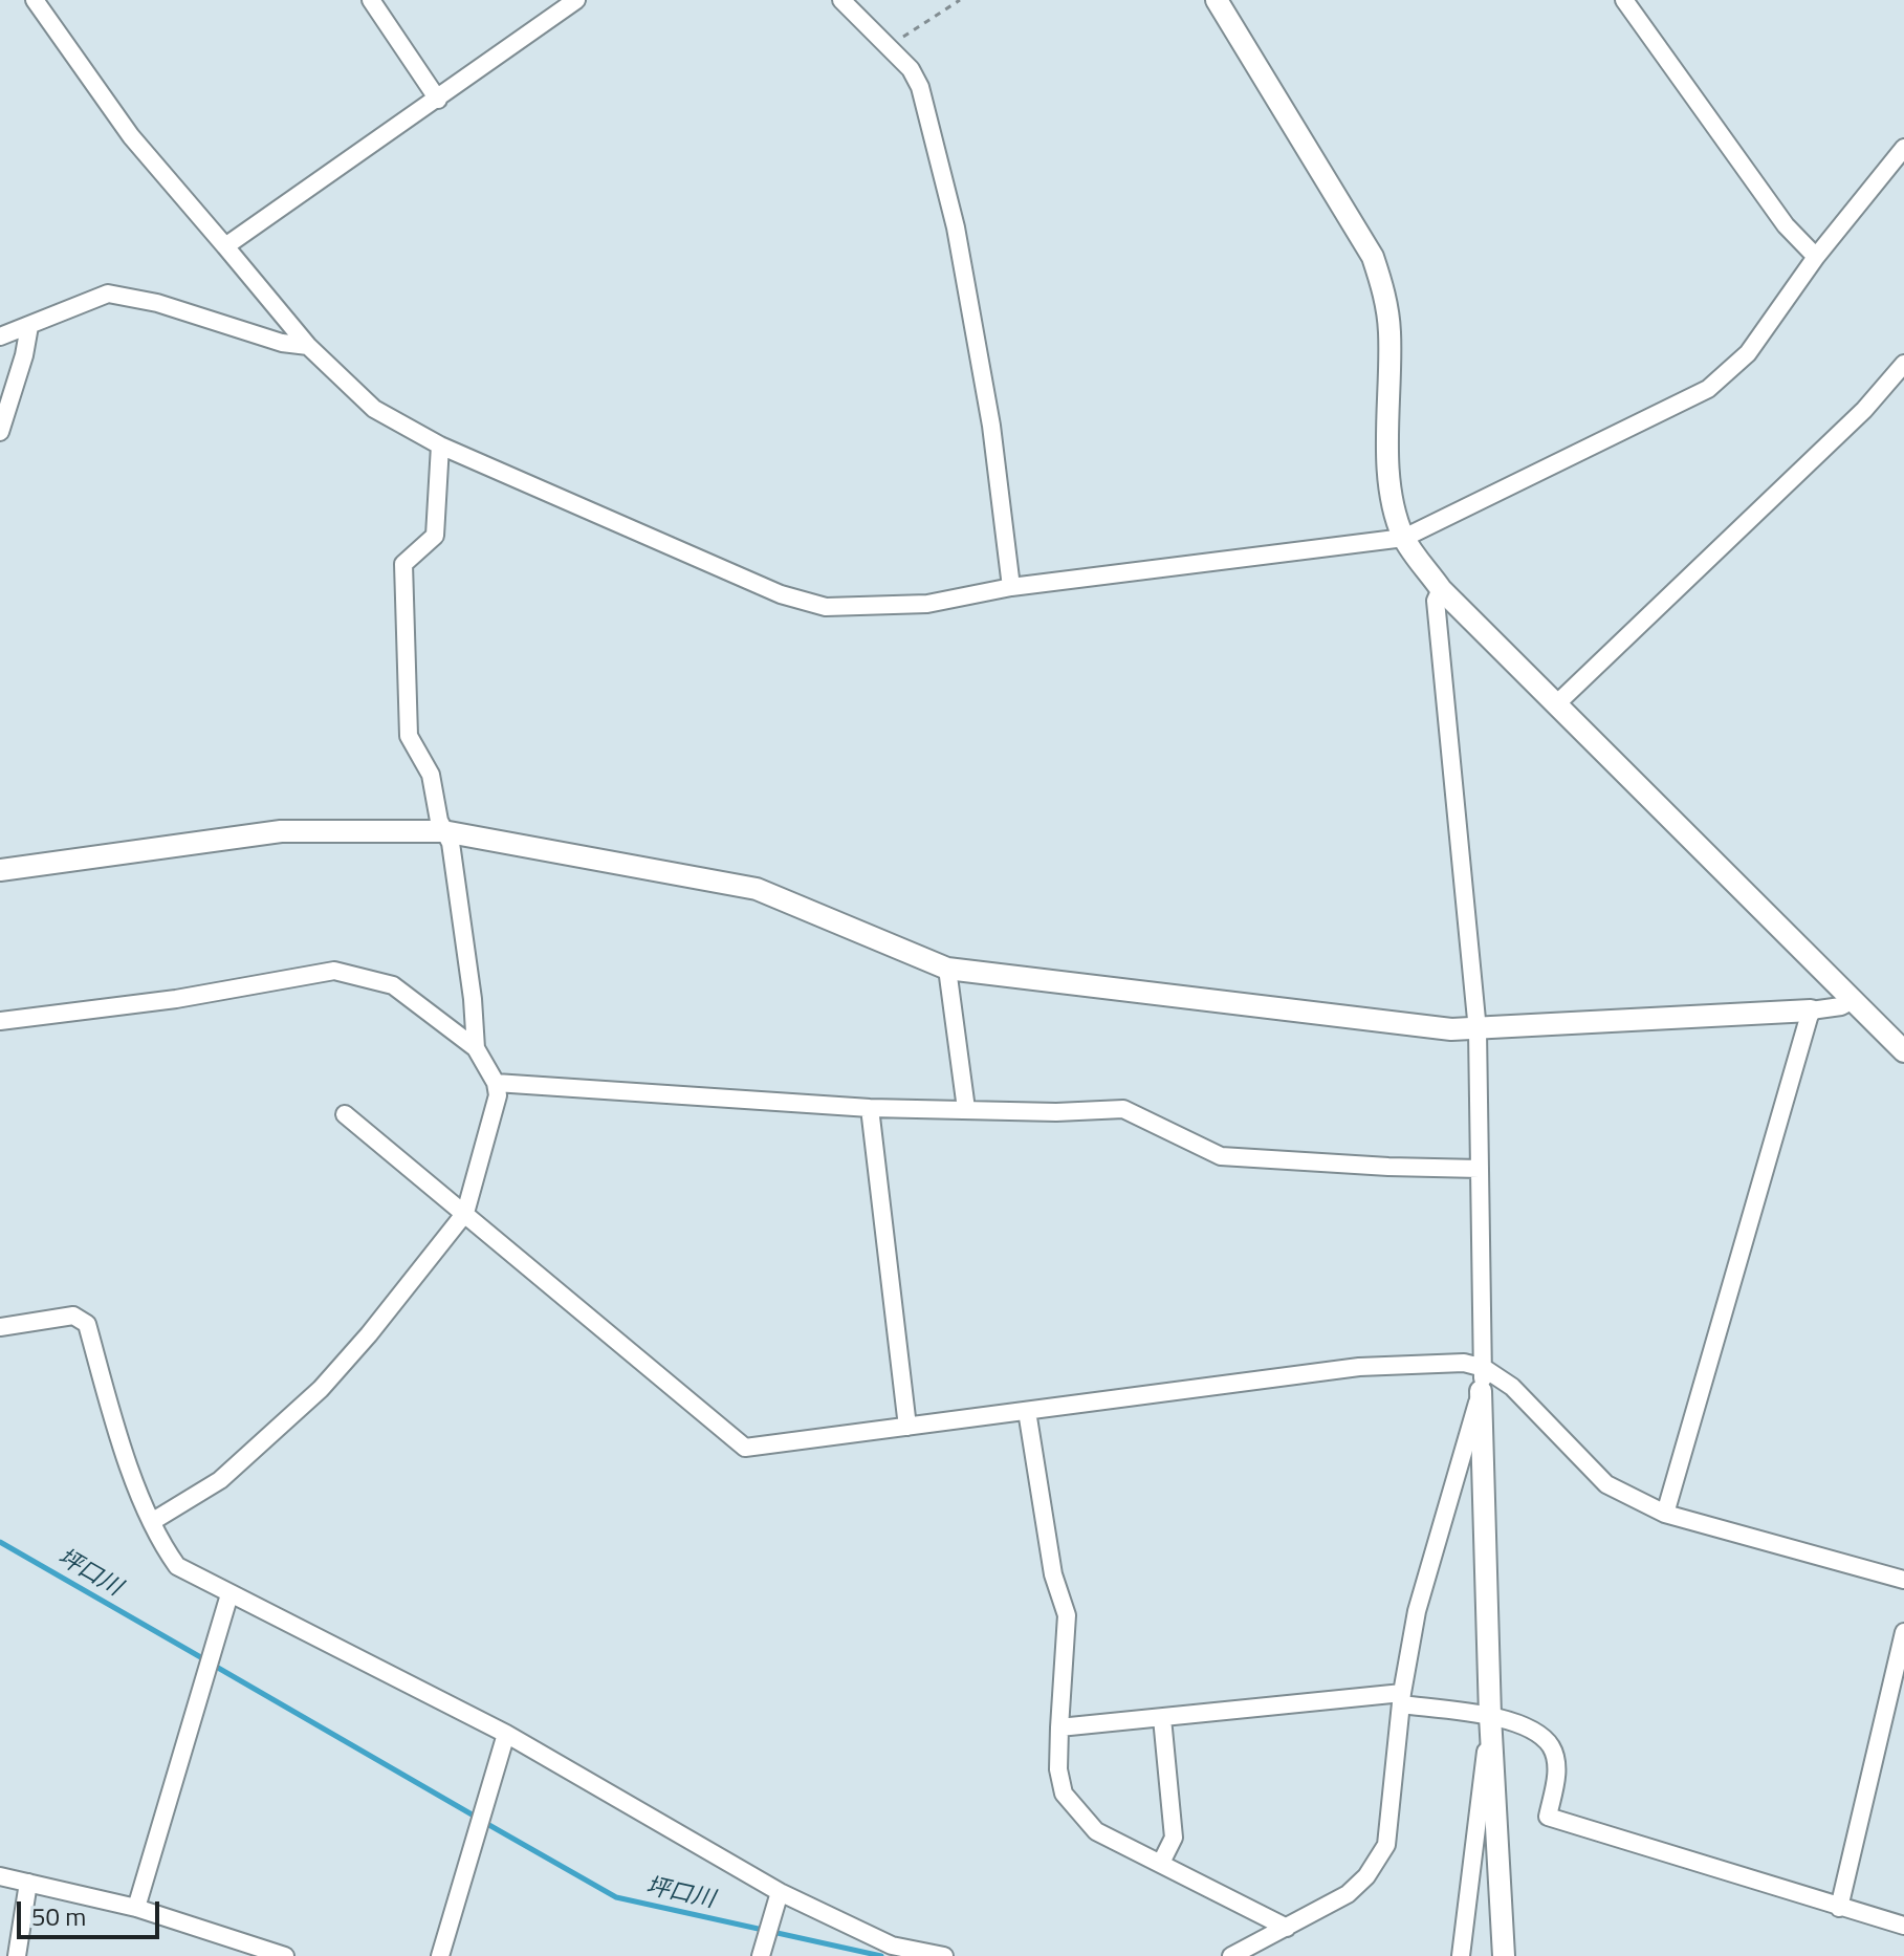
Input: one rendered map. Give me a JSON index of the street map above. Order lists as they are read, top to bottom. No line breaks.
{"water":["坪口川"],"scale_bar":"50 m"}
